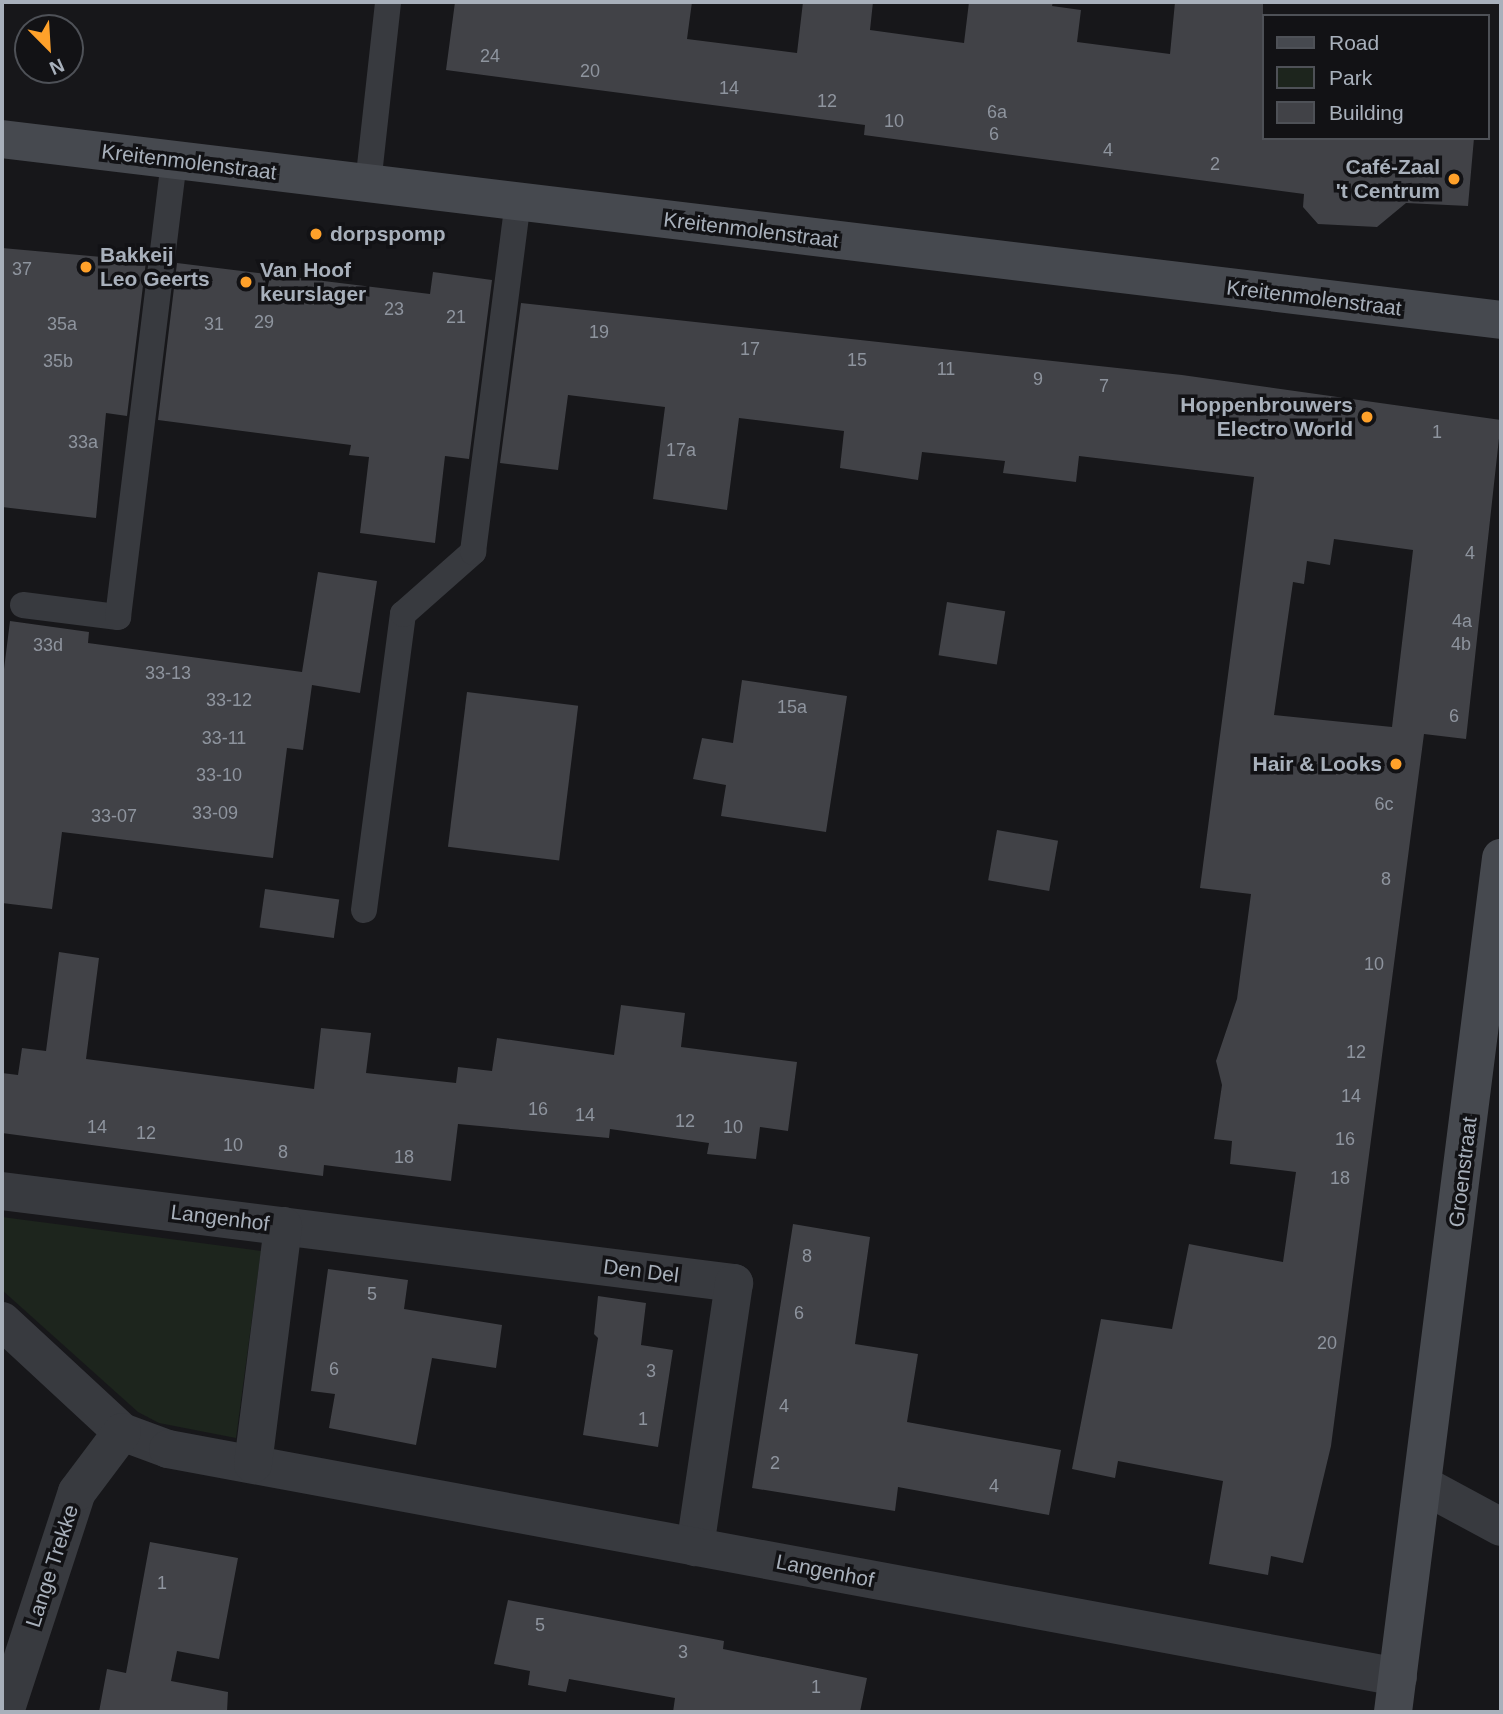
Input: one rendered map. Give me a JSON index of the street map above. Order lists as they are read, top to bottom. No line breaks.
{"streets":{"street":["Kreitenmolenstraat","Groenstraat","Langenhof","Den Del","Lange Trekke"]},"crossings":[["Groenstraat","Langenhof"],["Langenhof","Den Del"],["Langenhof","Lange Trekke"]],"places":["Café-Zaal 't Centrum","dorpspomp","Bakkeij Leo Geerts","Van Hoof keurslager","Hoppenbrouwers Electro World","Hair & Looks"],"house_numbers":["24","20","14","12","6a","10","6","4","2","37","23","21","29","35a","31","19","17","15","35b","11","9","7","1","33a","17a","4","4a","4b","33d","33-13","33-12","15a","6","33-11","33-10","6c","33-09","33-07","8","10","12","14","16","14","12","14","10","12","16","10","8","18","18","8","5","6","20","6","3","4","1","2","4","1","5","3","1"],"legend":["Road","Park","Building"],"north":"bottom right"}
